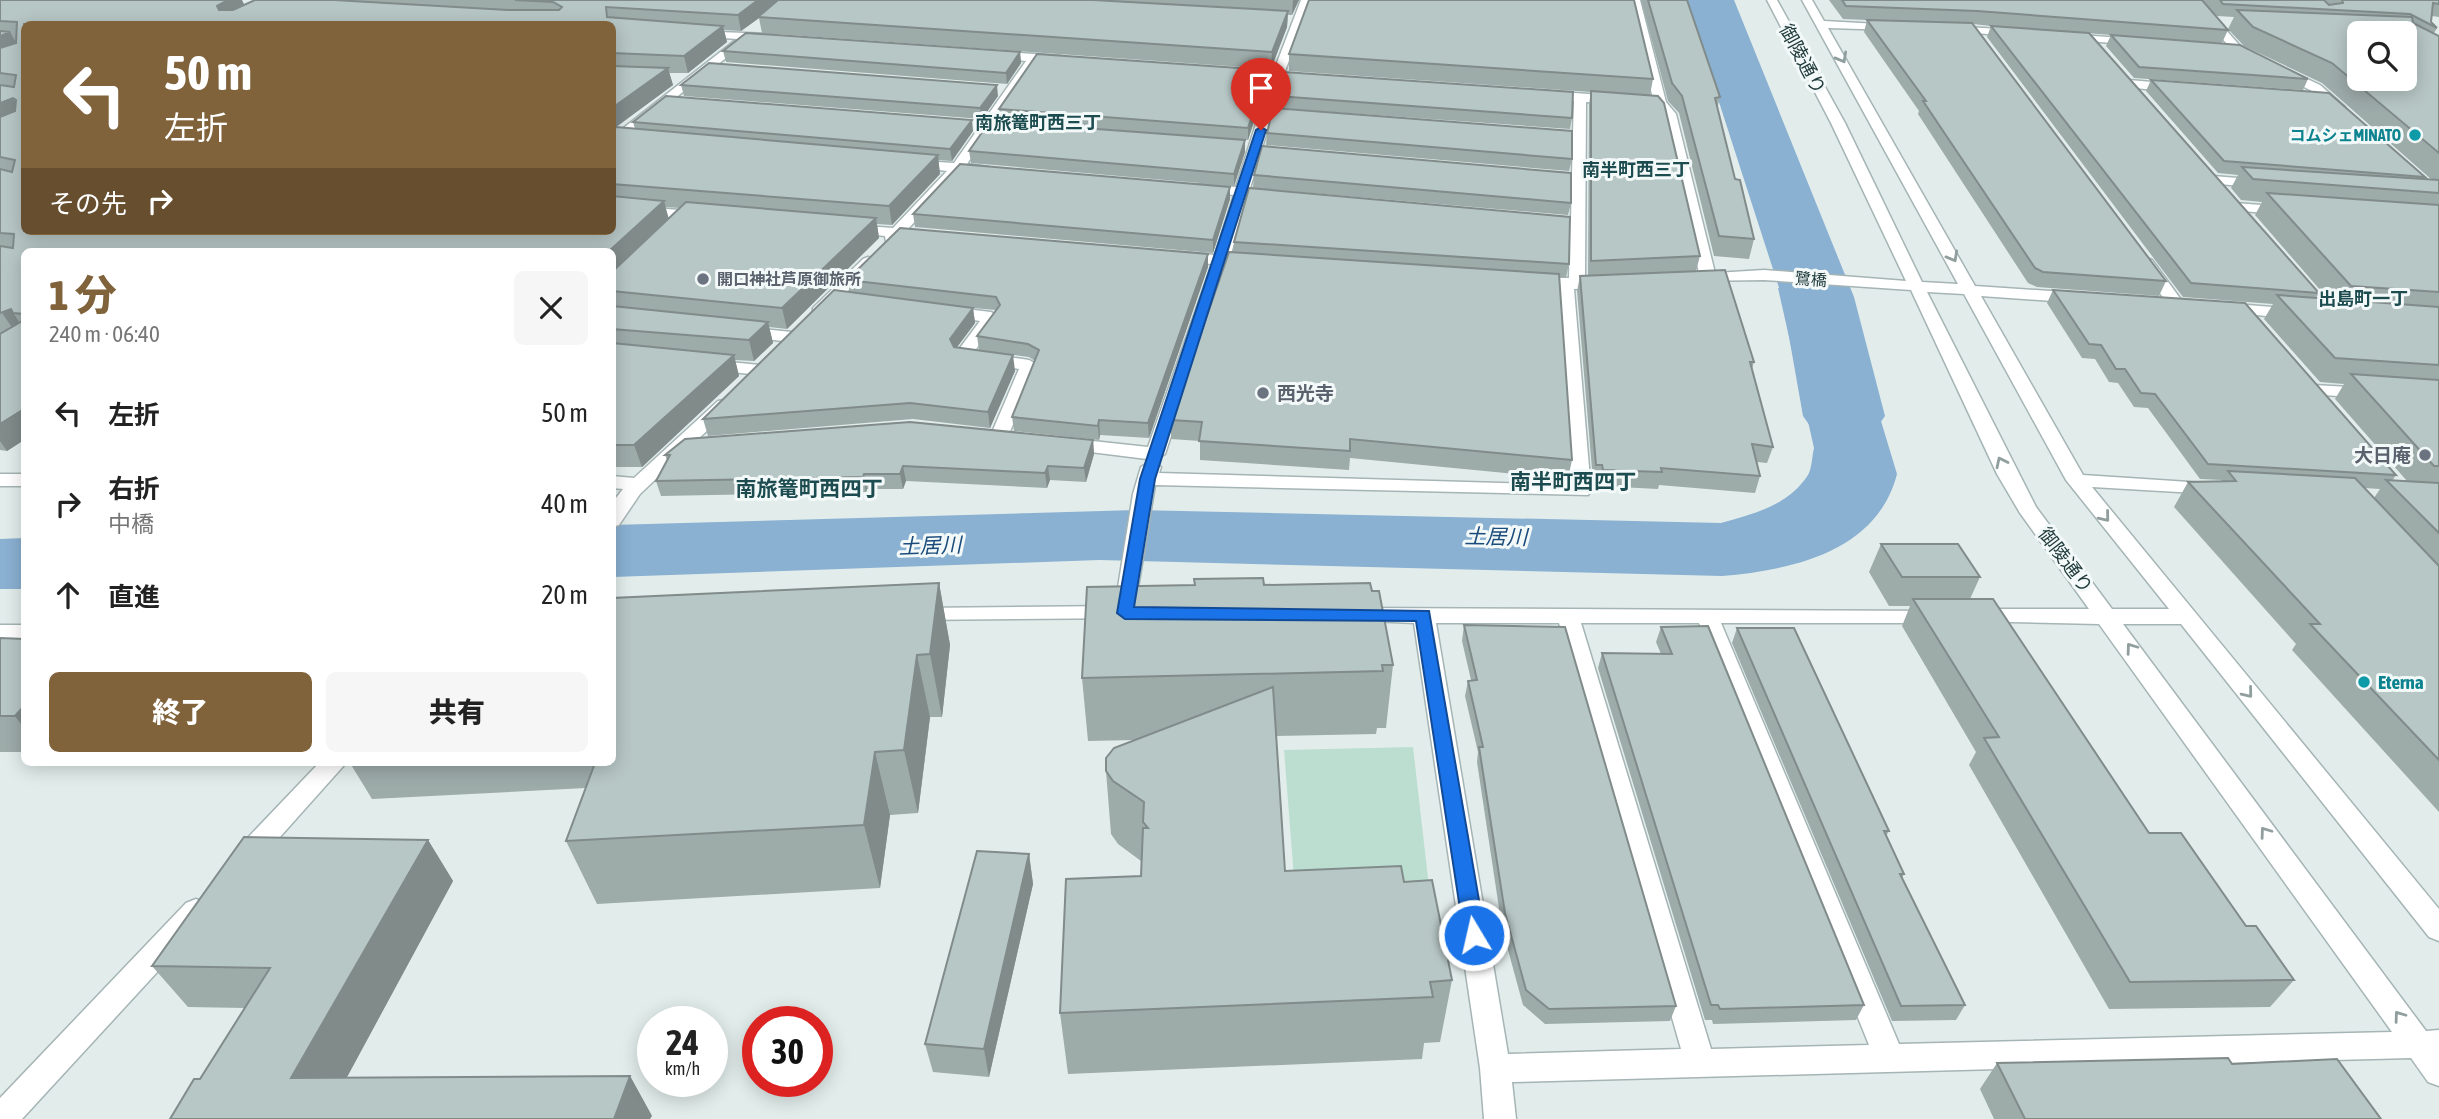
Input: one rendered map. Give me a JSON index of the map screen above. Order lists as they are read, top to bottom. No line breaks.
{"streets":{"street":["御陵通り","鷺橋"]},"crossings":[["御陵通り","鷺橋"]],"districts":["南旅篭町西三丁","南半町西三丁","出島町一丁","南半町西四丁","南旅篭町西四丁"],"water":["土居川"],"places":["コムシェMINATO","開口神社芦原御旅所","西光寺","大日庵","Eterna"],"page":{"turn":["50 m","左折"],"then":"その先","heading":["1 分","240 m · 06:40"],"list":[{"name":"左折","value":"50 m"},{"name":"右折","note":"中橋","value":"40 m"},{"name":"直進","value":"20 m"}],"buttons":["終了","共有"],"speed":"24 km/h","limit":"30"}}
